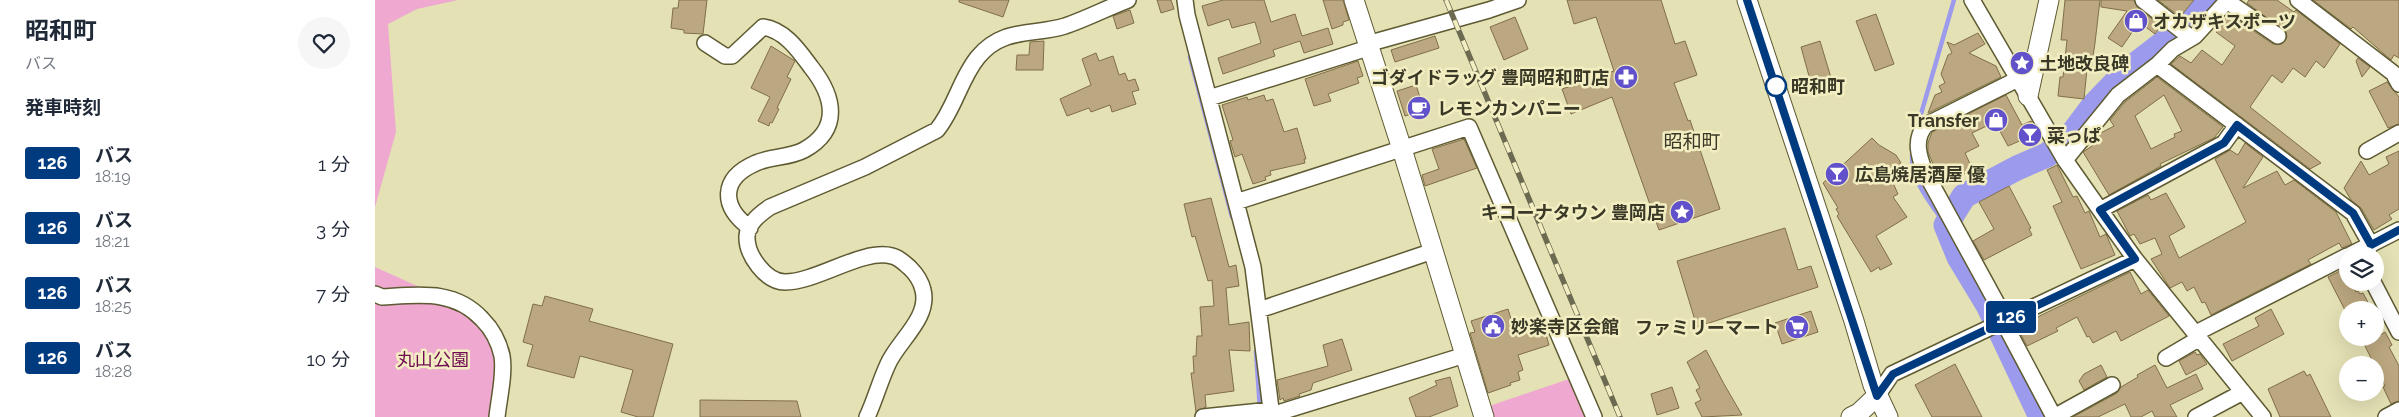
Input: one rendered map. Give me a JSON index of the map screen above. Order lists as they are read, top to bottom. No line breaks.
{"districts":["昭和町"],"parks":["丸山公園"],"places":{"shop":["オカザキスポーツ","Transfer"],"place":["土地改良碑","キコーナタウン 豊岡店"],"pharmacy":["ゴダイドラッグ 豊岡昭和町店"],"other":["昭和町"],"cafe":["レモンカンパニー"],"bar":["菜っぱ","広島焼居酒屋 優"],"public building":["妙楽寺区会館"],"supermarket":["ファミリーマート"]},"lines":["bus line 126"],"page":{"heading":[["昭和町","バス"],"発車時刻"],"on_map":"126","list":[{"mark":"126","name":"バス","note":"18:19","value":"1 分"},{"mark":"126","name":"バス","note":"18:21","value":"3 分"},{"mark":"126","name":"バス","note":"18:25","value":"7 分"},{"mark":"126","name":"バス","note":"18:28","value":"10 分"}],"map_buttons":["+","−"]}}
